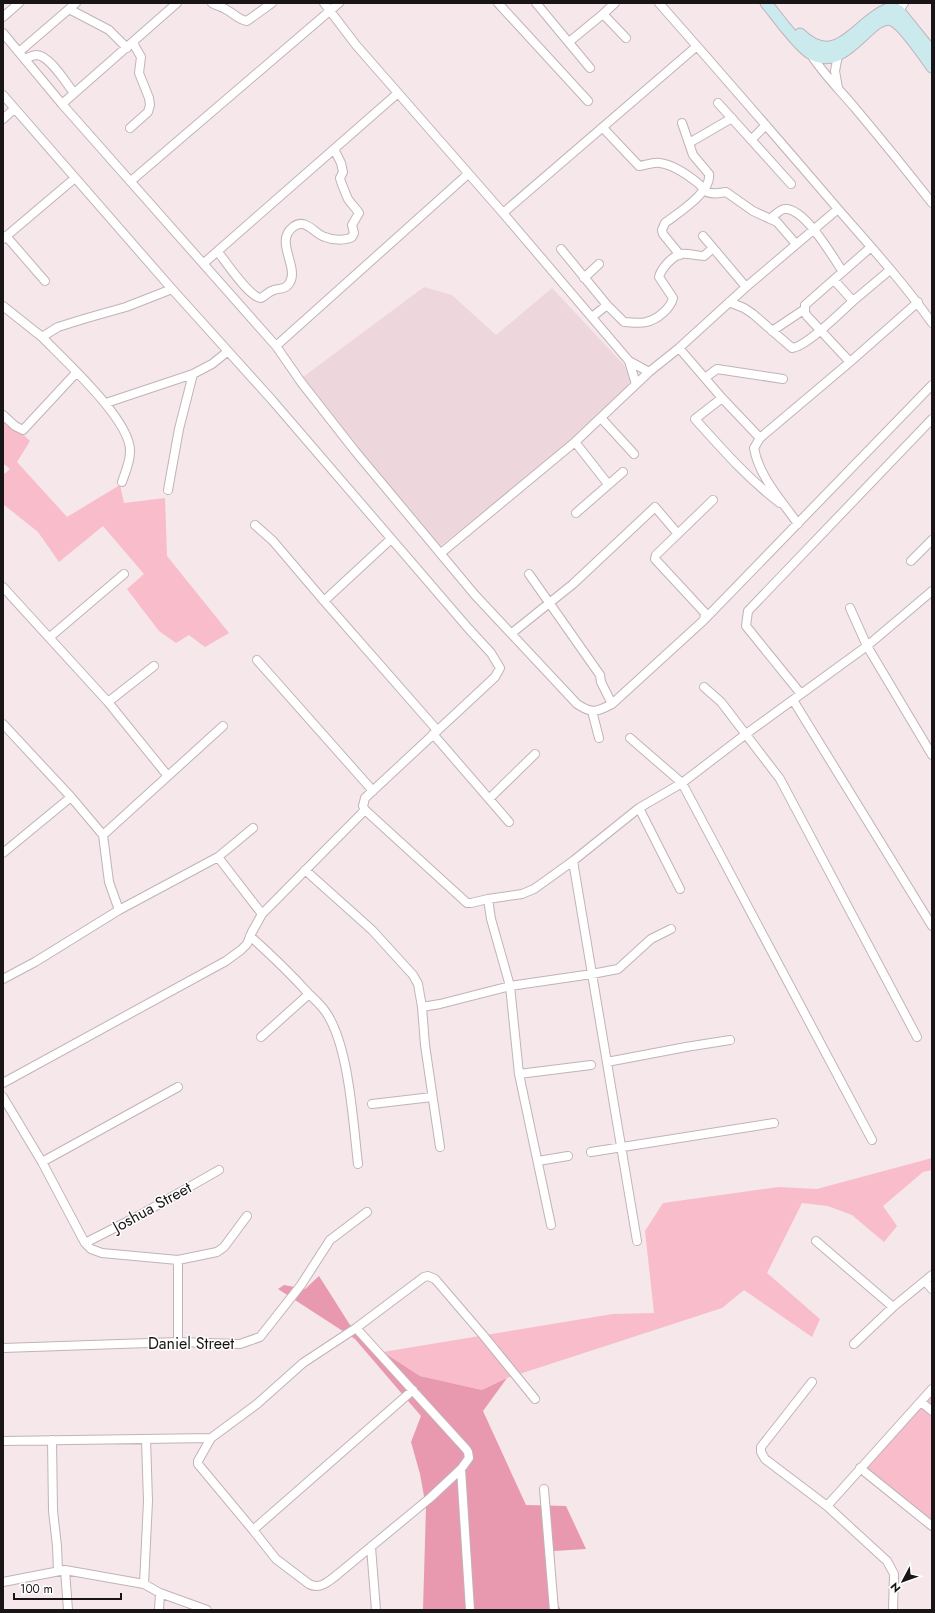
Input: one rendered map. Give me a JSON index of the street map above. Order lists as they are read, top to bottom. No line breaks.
{"streets":{"street":["Joshua Street","Daniel Street"]},"scale_bar":"100 m","north":"bottom left"}
